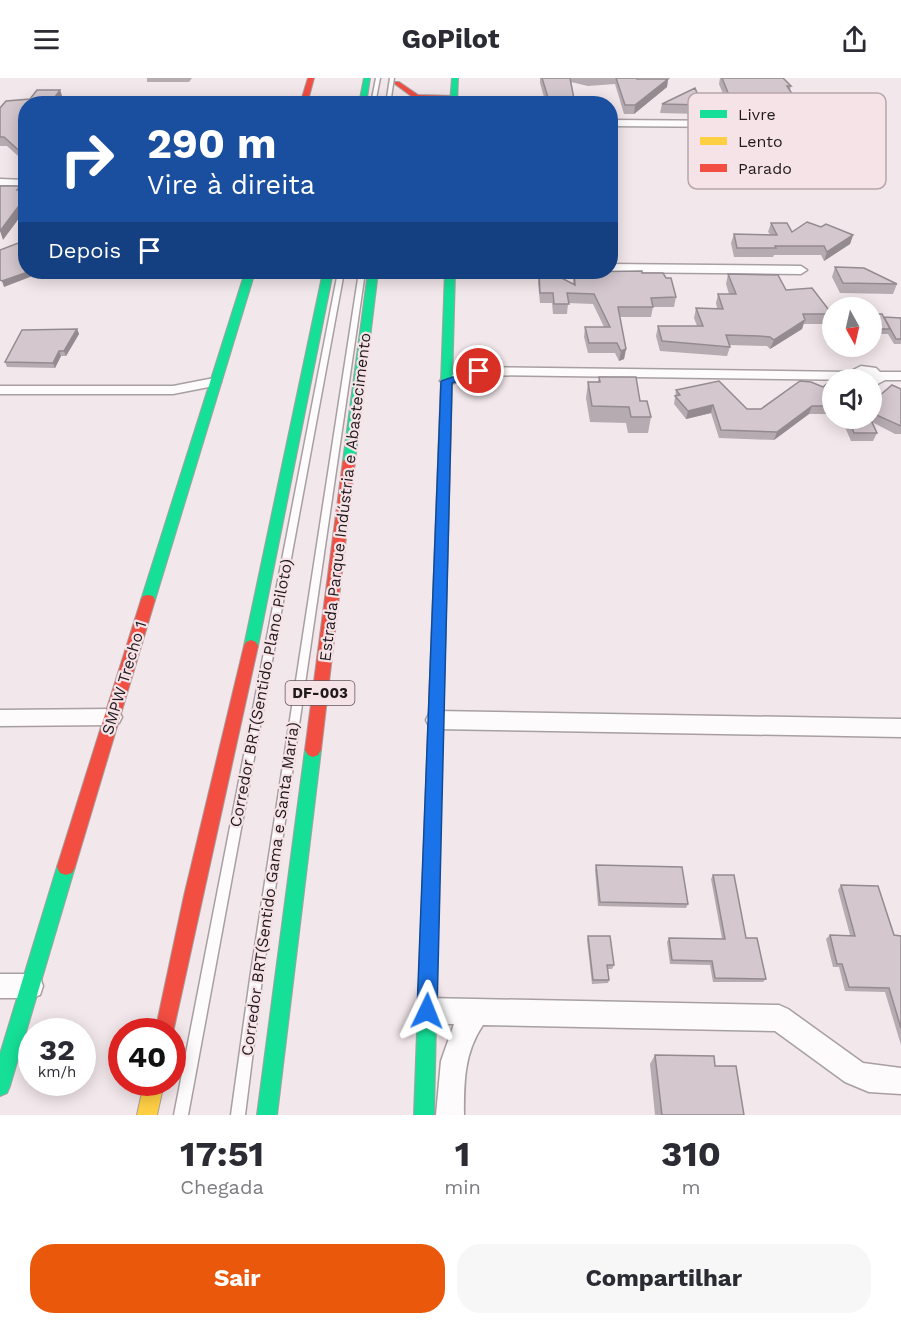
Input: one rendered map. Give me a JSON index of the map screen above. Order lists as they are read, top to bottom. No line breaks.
{"streets":{"main road":["Estrada Parque Indústria e Abastecimento","SMPW Trecho 1","DF-003"],"lane":["Corredor BRT(Sentido Plano Piloto)","Corredor BRT(Sentido Gama e Santa Maria)"]},"legend":["Livre","Lento","Parado"],"north":"bottom","page":{"header":"GoPilot","turn":["290 m","Vire à direita"],"then":"Depois","speed":"32 km/h","limit":"40","eta":["17:51","Chegada","1","min","310","m"],"buttons":["Sair","Compartilhar"]}}
